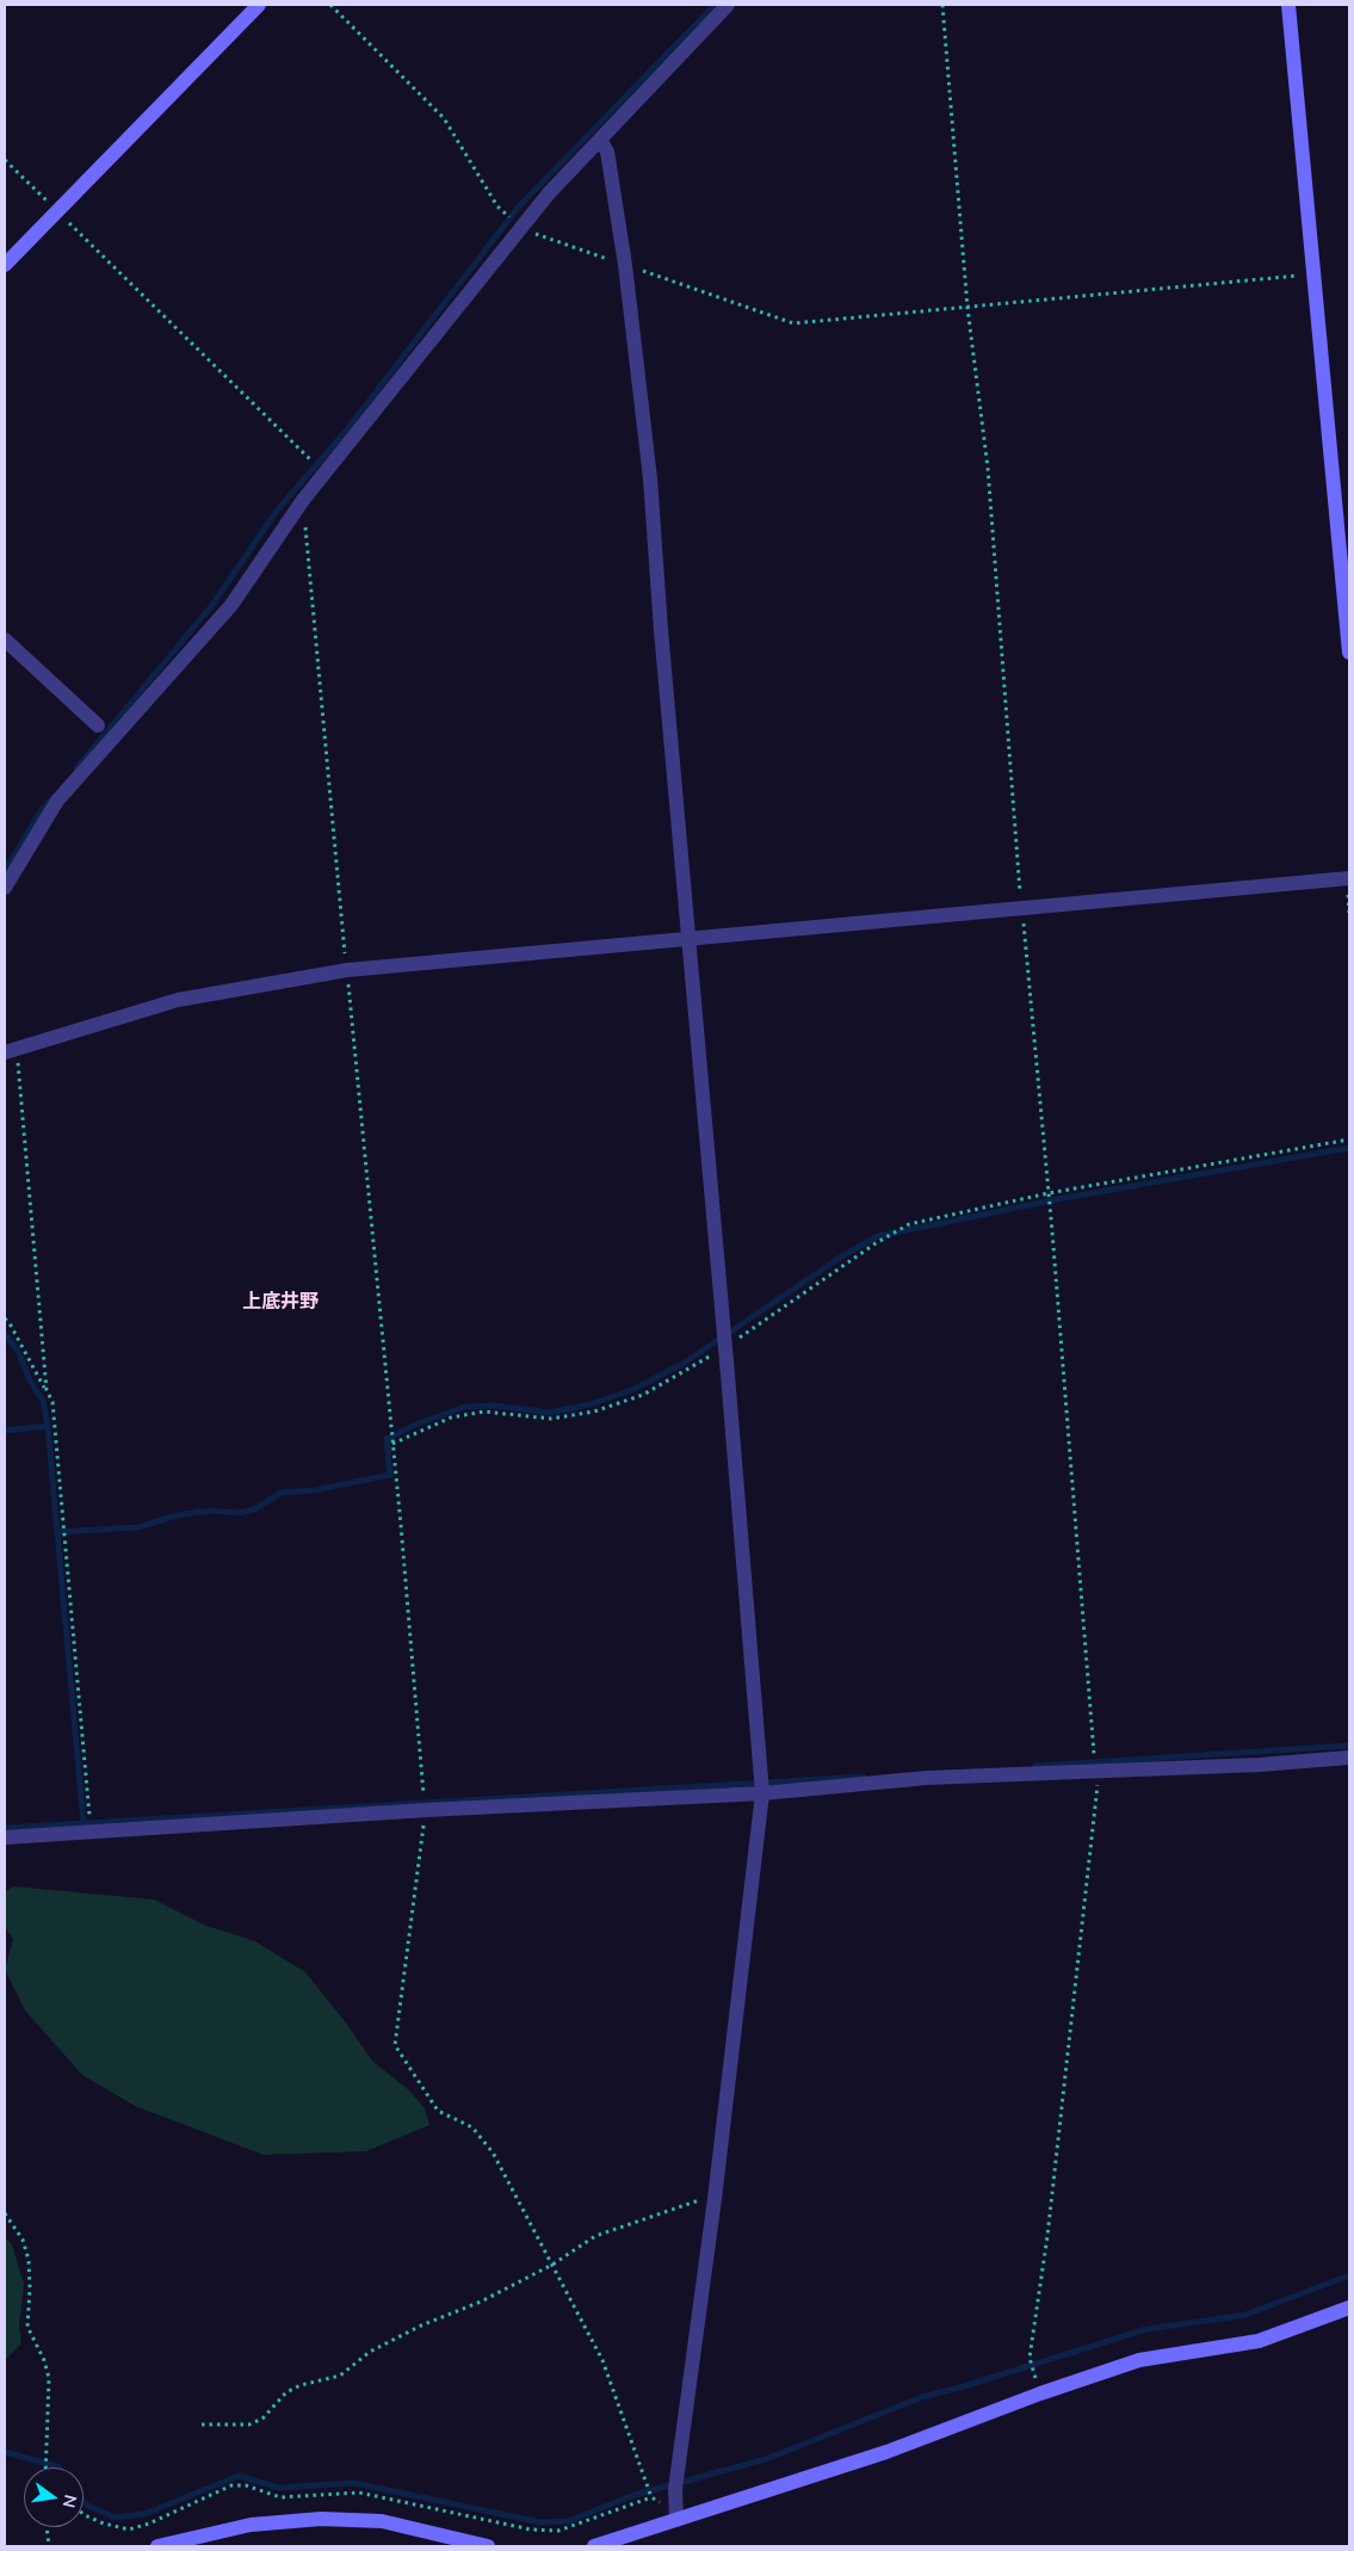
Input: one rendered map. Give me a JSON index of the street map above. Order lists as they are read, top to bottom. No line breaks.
{"districts":["上底井野"],"north":"right"}
